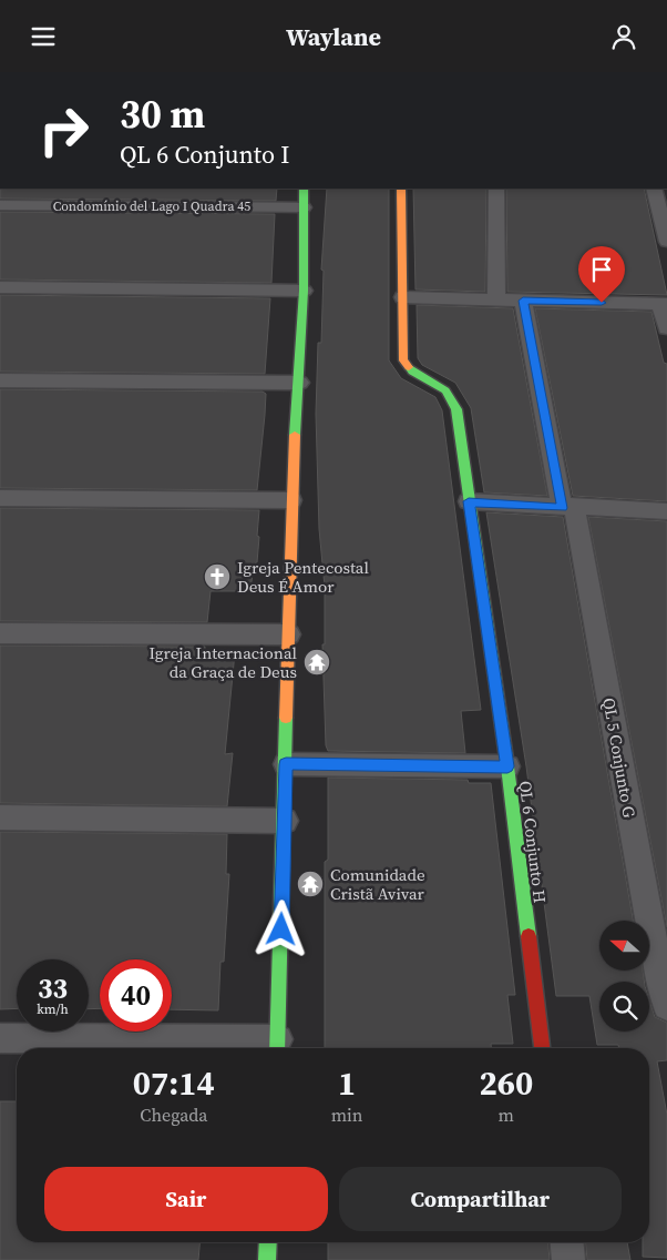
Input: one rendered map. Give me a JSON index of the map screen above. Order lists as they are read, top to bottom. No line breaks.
{"streets":{"street":["Condomínio del Lago I Quadra 45","QL 5 Conjunto G","QL 6 Conjunto H"]},"places":{"church":["Igreja Pentecostal Deus É Amor"],"temple":["Igreja Internacional da Graça de Deus","Comunidade Cristã Avivar"]},"north":"left","page":{"header":"Waylane","turn":["30 m","QL 6 Conjunto I"],"speed":"33 km/h","limit":"40","eta":["07:14","Chegada","1","min","260","m"],"buttons":["Sair","Compartilhar"]}}
